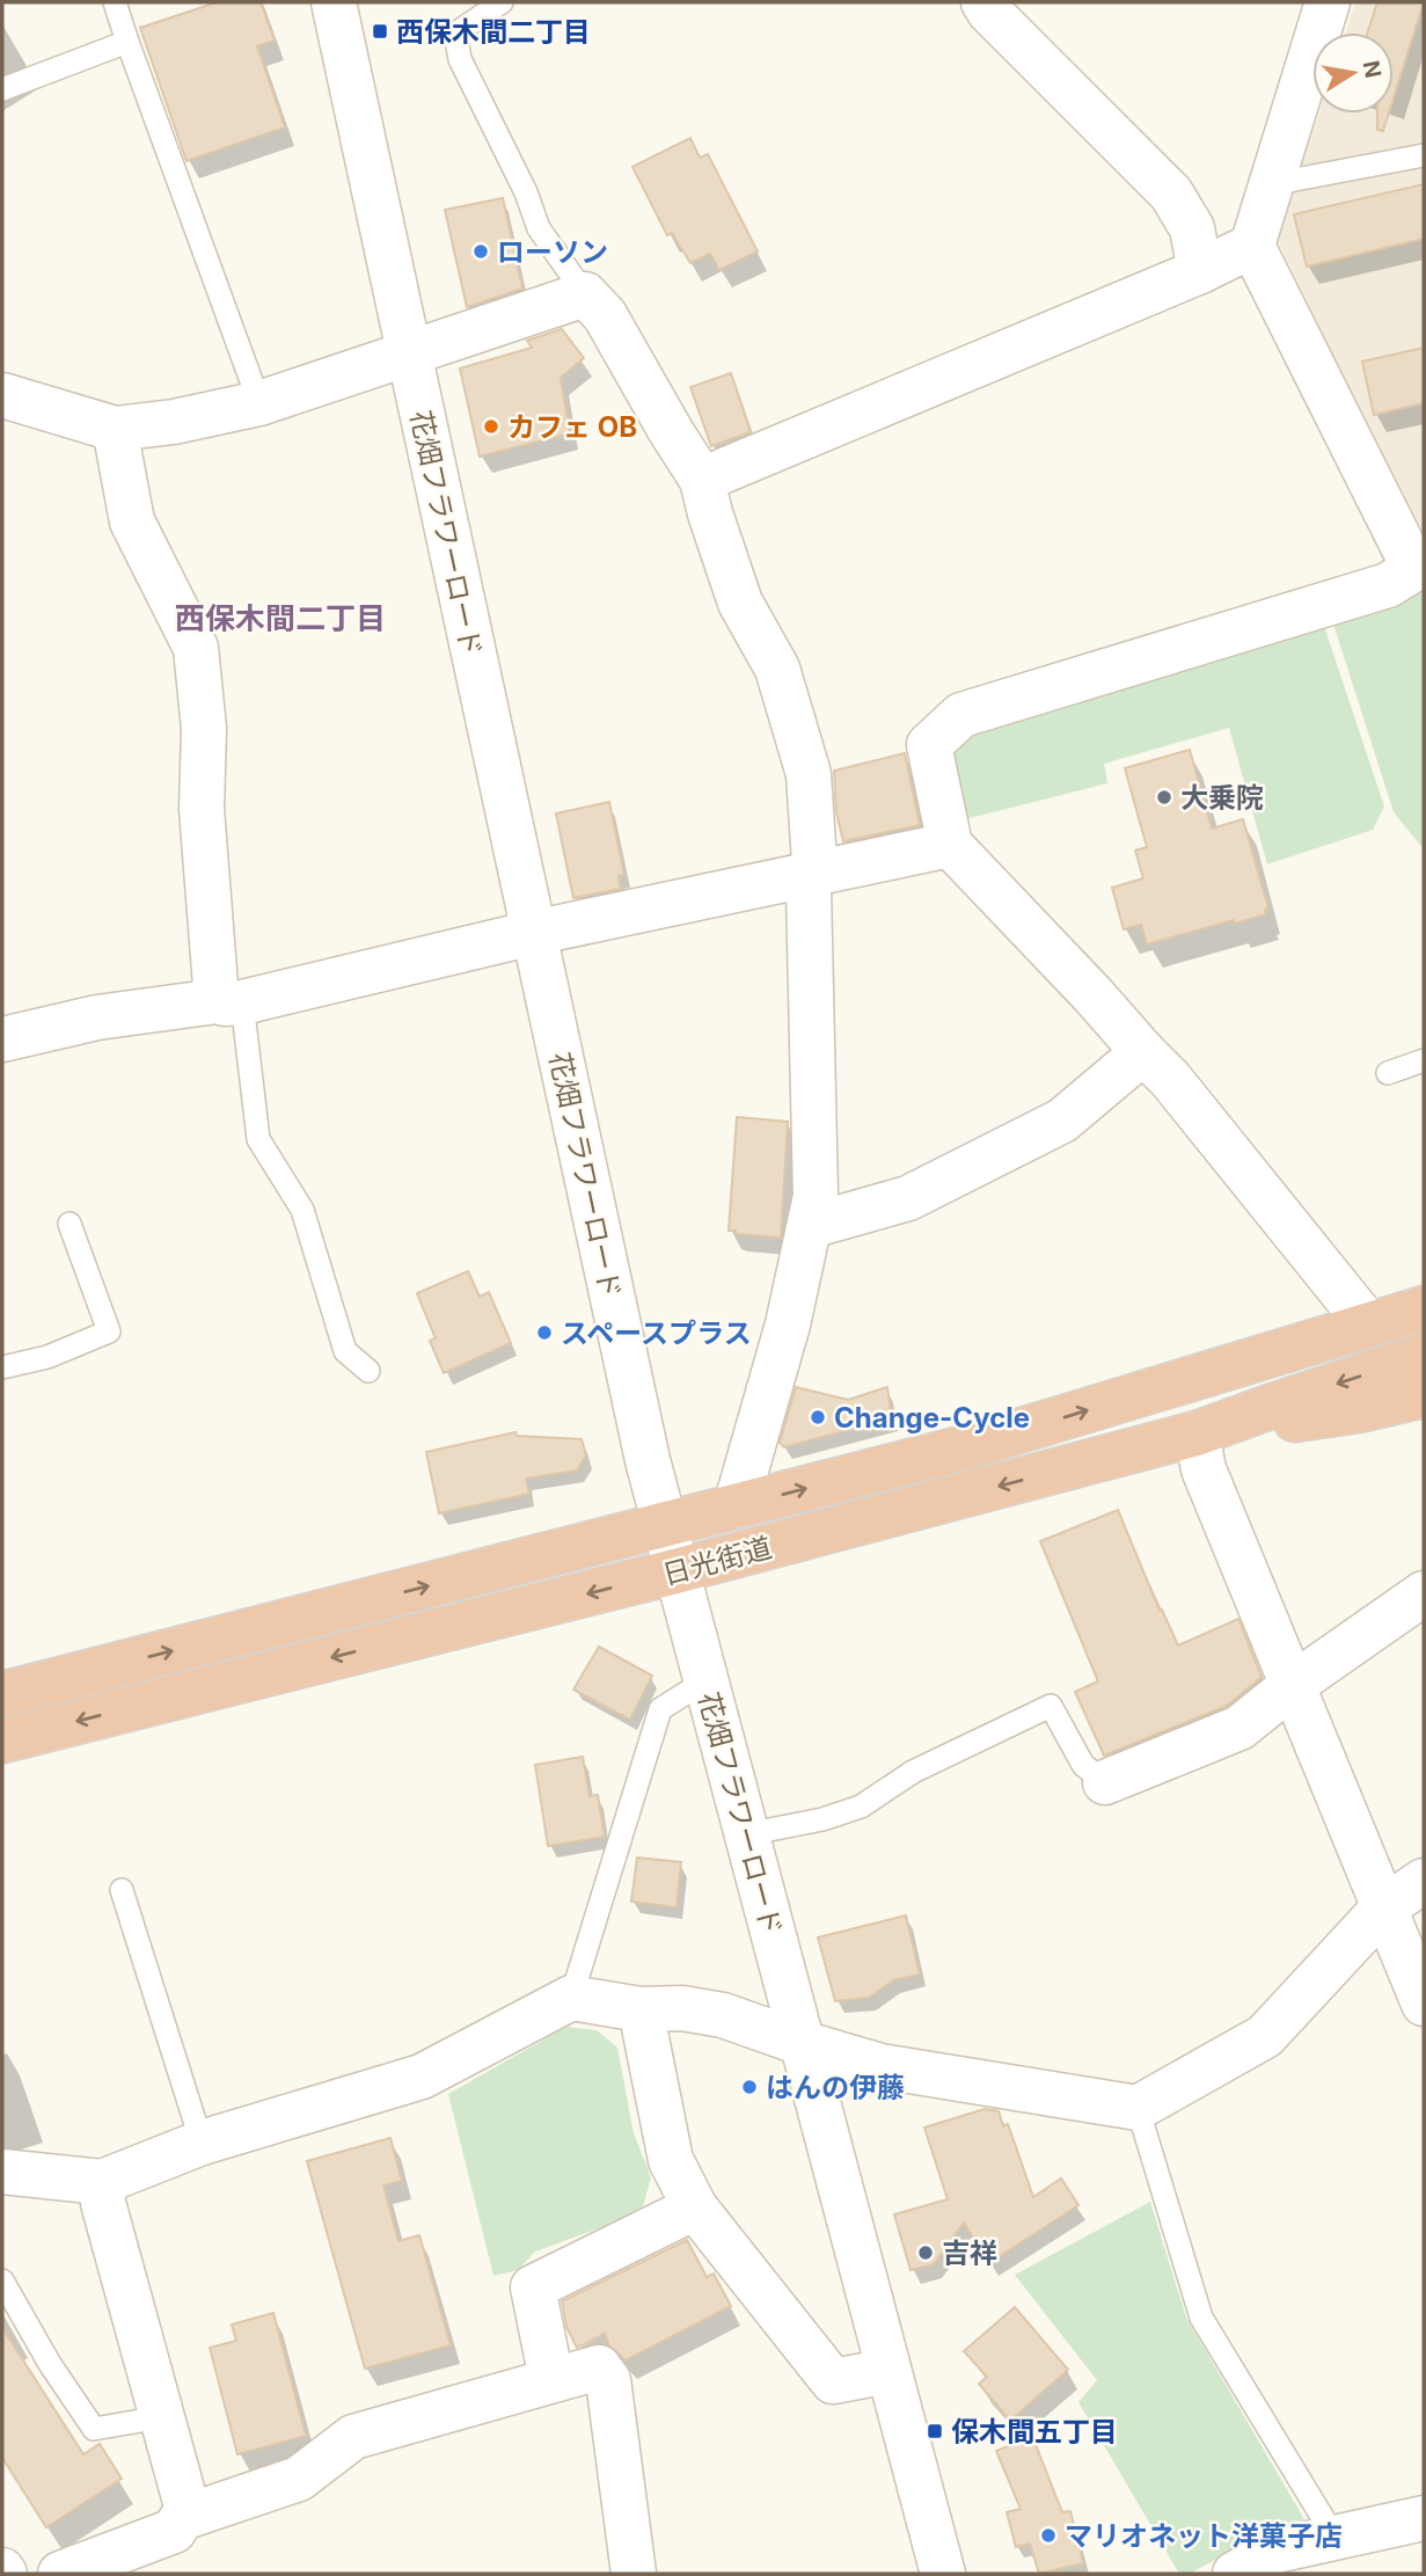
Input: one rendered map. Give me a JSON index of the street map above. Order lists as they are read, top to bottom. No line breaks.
{"streets":{"highway":["日光街道"],"street":["花畑フラワーロード"]},"crossings":[["花畑フラワーロード","日光街道"]],"districts":["西保木間二丁目"],"places":{"transit":["西保木間二丁目","保木間五丁目"],"other":["ローソン","カフェ OB","大乗院","スペースプラス","Change-Cycle","はんの伊藤","吉祥","マリオネット洋菓子店"]},"north":"right"}
